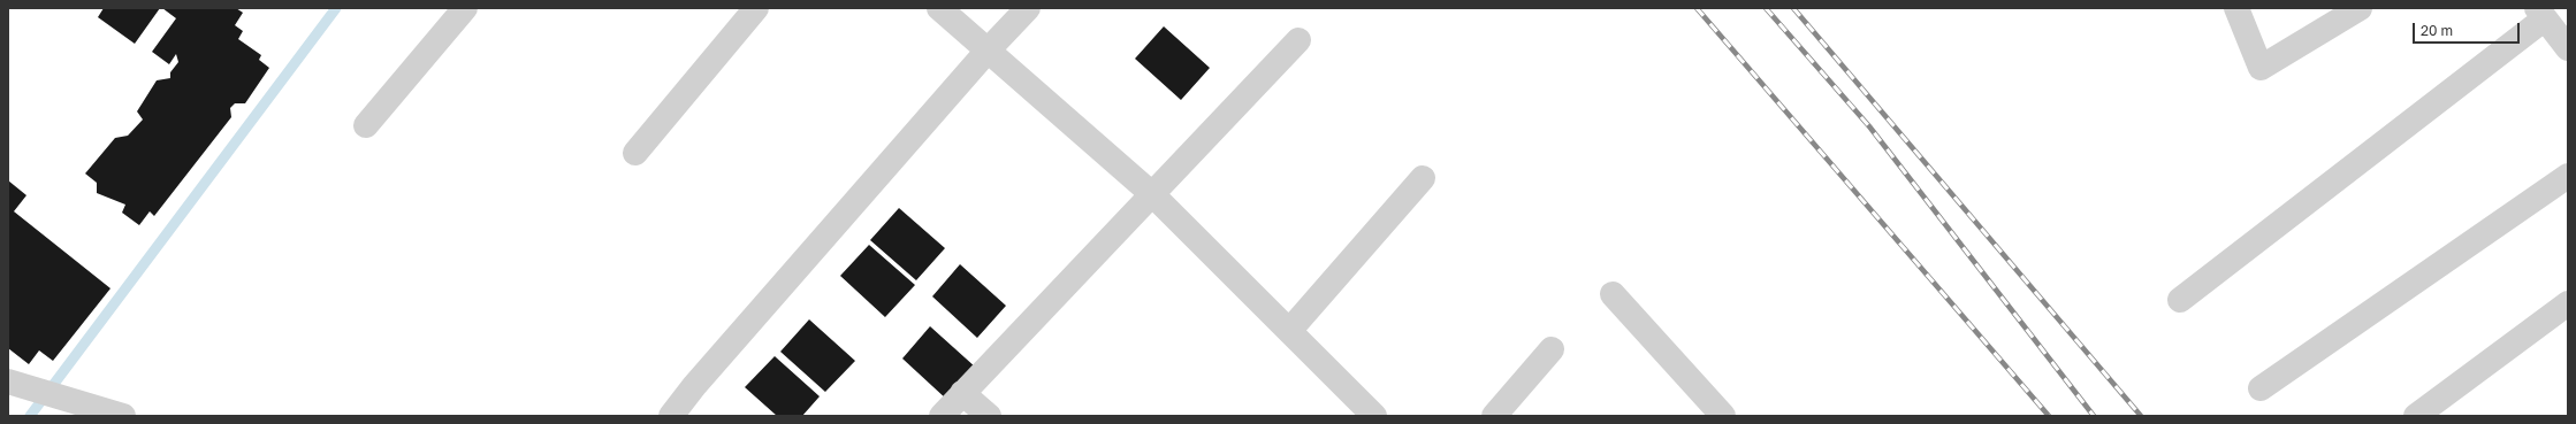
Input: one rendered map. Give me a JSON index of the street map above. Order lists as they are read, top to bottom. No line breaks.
{"scale_bar":"20 m"}
